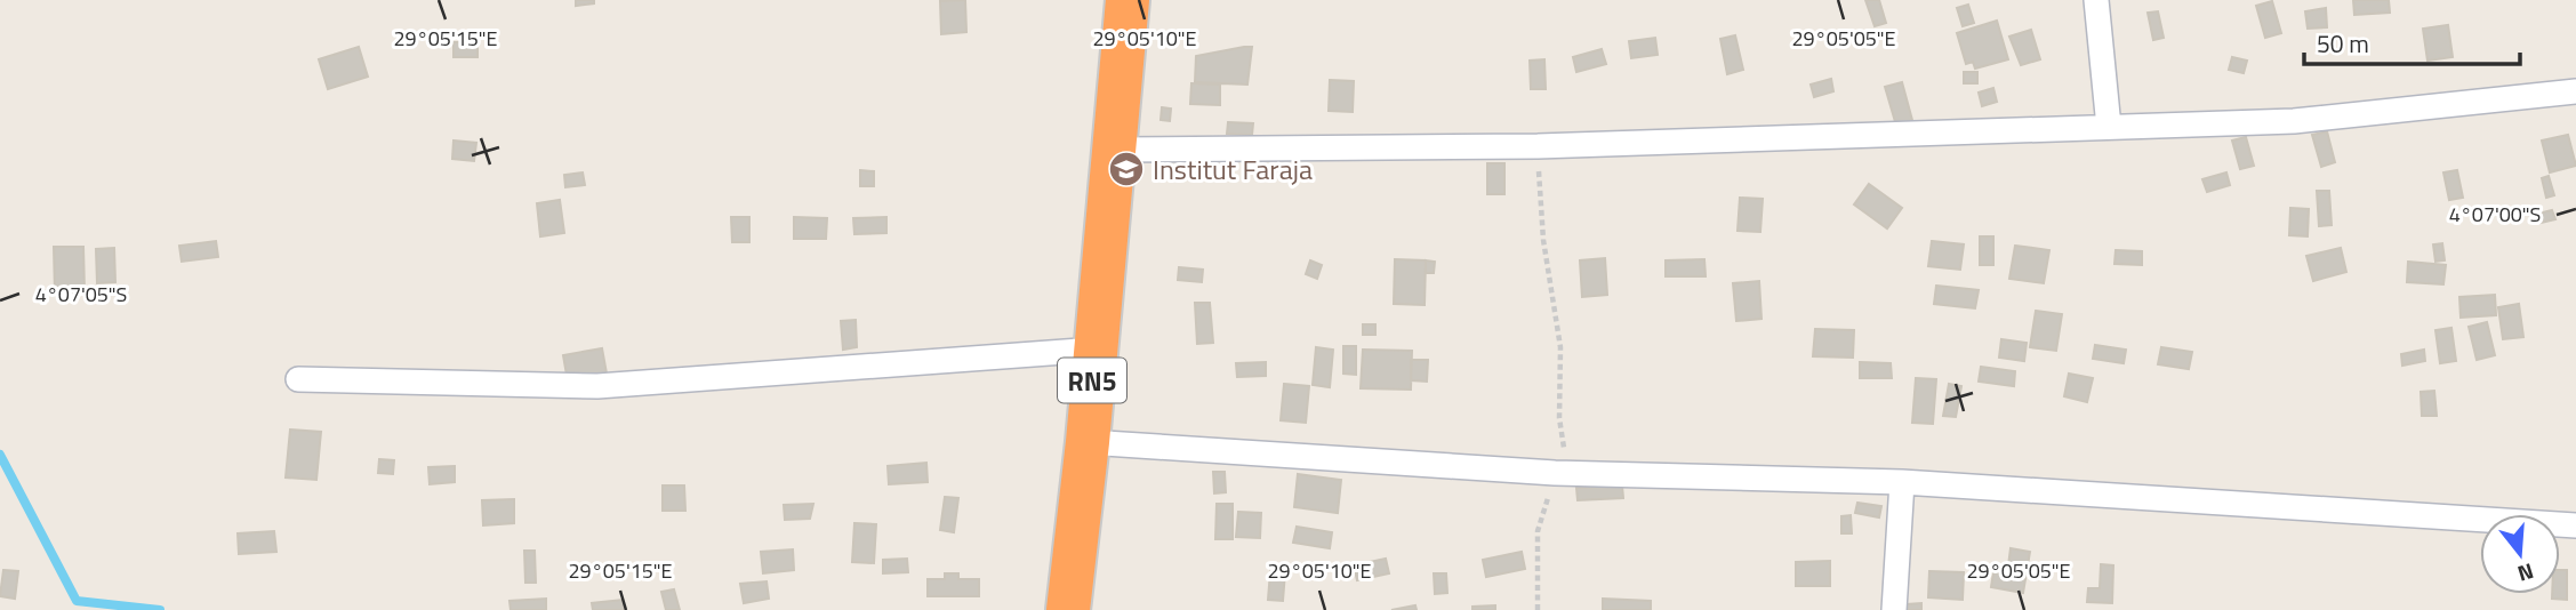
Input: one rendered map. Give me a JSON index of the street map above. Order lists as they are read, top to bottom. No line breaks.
{"streets":{"highway":["RN5"]},"places":{"school or university":["Institut Faraja"]},"scale_bar":"50 m","north":"bottom","coordinates":["29°05'15\"E","29°05'10\"E","29°05'05\"E","4°07'00\"S","4°07'05\"S"]}
